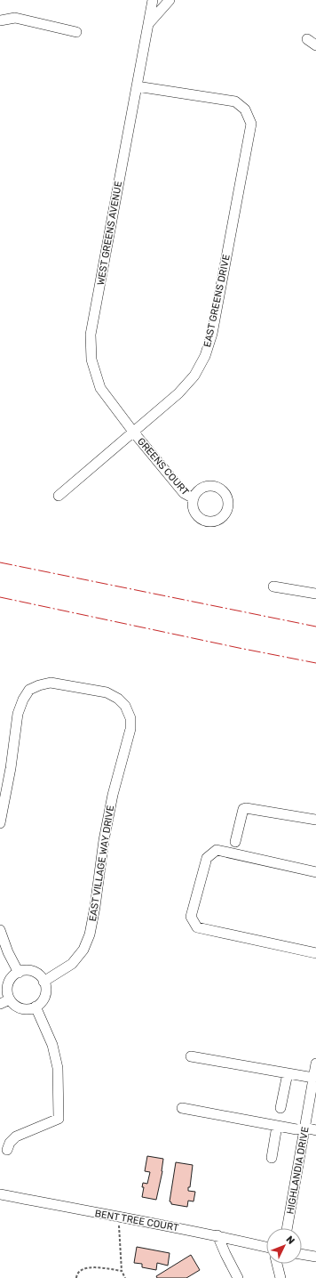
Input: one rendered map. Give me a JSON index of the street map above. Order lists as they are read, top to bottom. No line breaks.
{"streets":{"street":["WEST GREENS AVENUE","EAST GREENS DRIVE","GREENS COURT","EAST VILLAGE WAY DRIVE","HIGHLANDIA DRIVE","BENT TREE COURT"]},"crossings":[["WEST GREENS AVENUE","EAST GREENS DRIVE"],["WEST GREENS AVENUE","GREENS COURT"],["EAST GREENS DRIVE","GREENS COURT"]],"north":"top right"}
